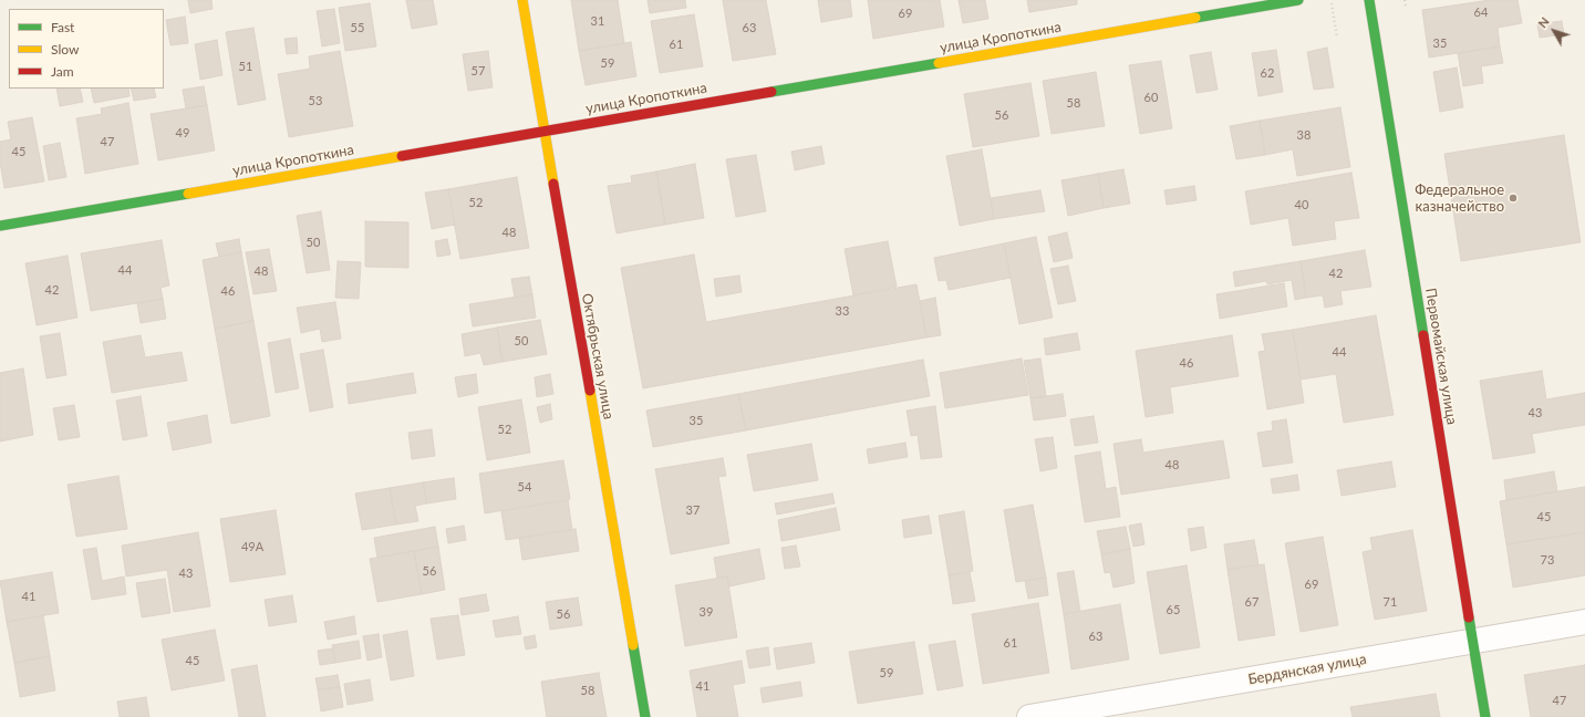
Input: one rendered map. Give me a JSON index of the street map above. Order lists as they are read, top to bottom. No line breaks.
{"streets":{"street":["улица Кропоткина","Октябрьская улица","Первомайская улица","Бердянская улица"]},"crossings":[["улица Кропоткина","Октябрьская улица"],["Первомайская улица","Бердянская улица"]],"places":["Федеральное казначейство"],"house_numbers":["64","69","31","55","63","35","61","59","51","57","62","60","53","58","56","49","38","47","45","52","40","48","50","44","48","42","42","46","33","50","44","46","43","35","52","48","54","37","45","49А","73","56","43","69","41","67","71","65","39","56","63","61","45","59","41","58","47"],"legend":["Fast","Slow","Jam"],"north":"top left"}
